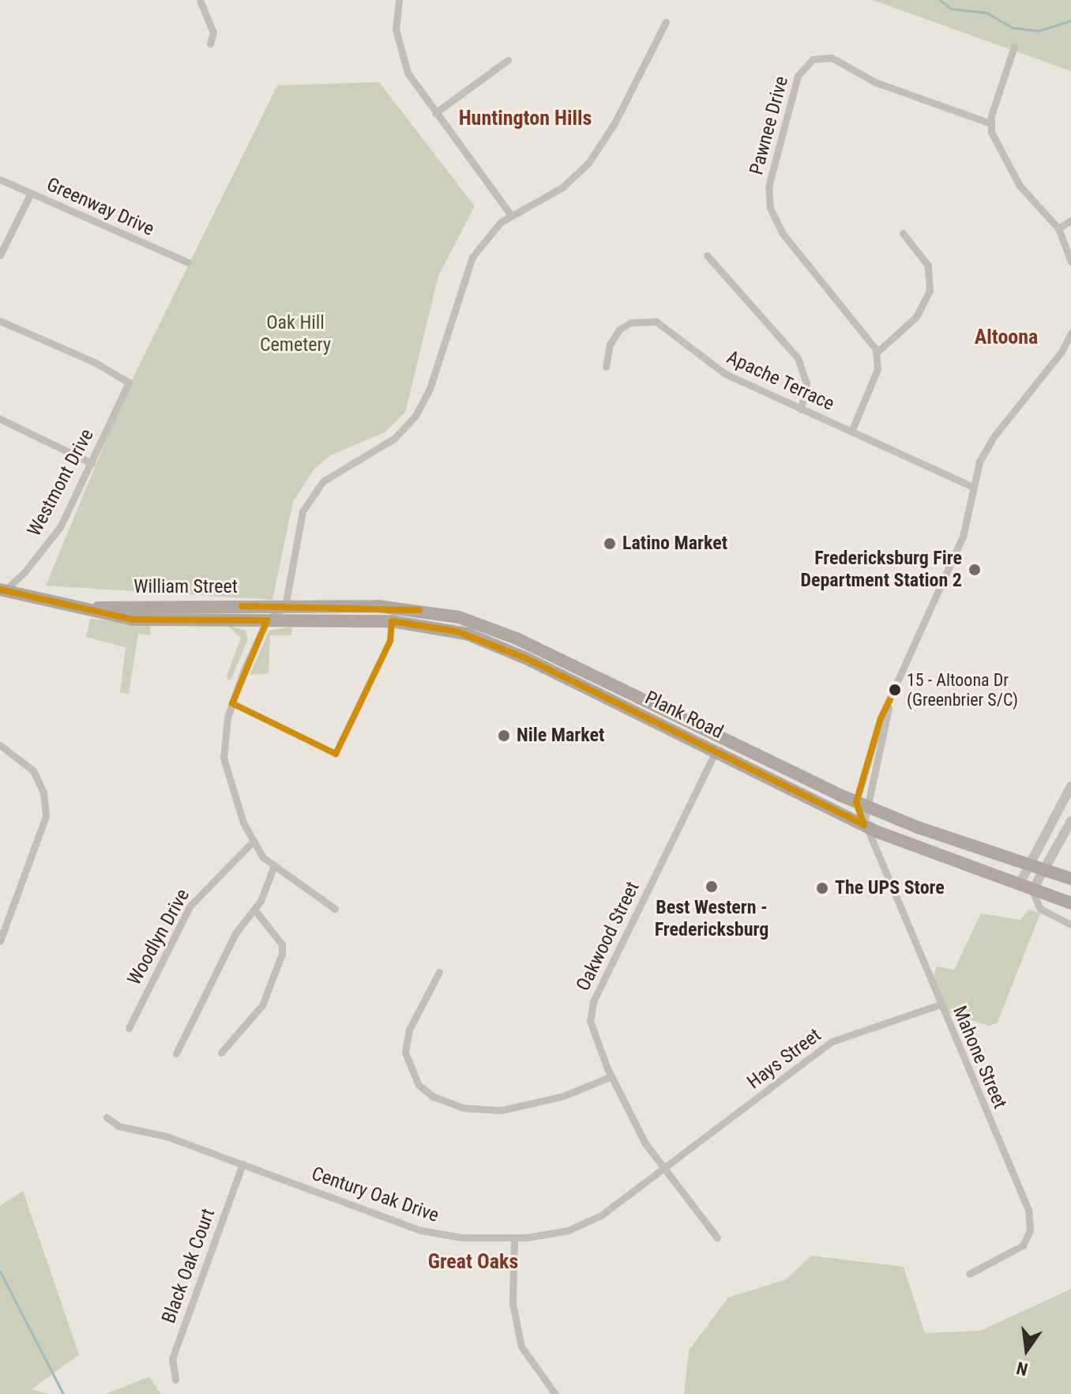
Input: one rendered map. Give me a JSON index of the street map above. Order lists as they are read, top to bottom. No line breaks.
{"streets":{"highway":["William Street","Plank Road"],"street":["Pawnee Drive","Greenway Drive","Apache Terrace","Westmont Drive","Oakwood Street","Woodlyn Drive","Mahone Street","Hays Street","Century Oak Drive","Black Oak Court"]},"crossings":[["Westmont Drive","William Street"],["William Street","Plank Road"],["Plank Road","Oakwood Street"],["Plank Road","Mahone Street"],["Oakwood Street","Hays Street"],["Oakwood Street","Century Oak Drive"],["Mahone Street","Hays Street"],["Hays Street","Century Oak Drive"],["Century Oak Drive","Black Oak Court"]],"districts":["Huntington Hills","Altoona","Great Oaks"],"parks":["Oak Hill Cemetery"],"places":["Latino Market","Fredericksburg Fire Department Station 2","15 - Altoona Dr (Greenbrier S/C)","Nile Market","Best Western - Fredericksburg","The UPS Store"],"north":"bottom"}
